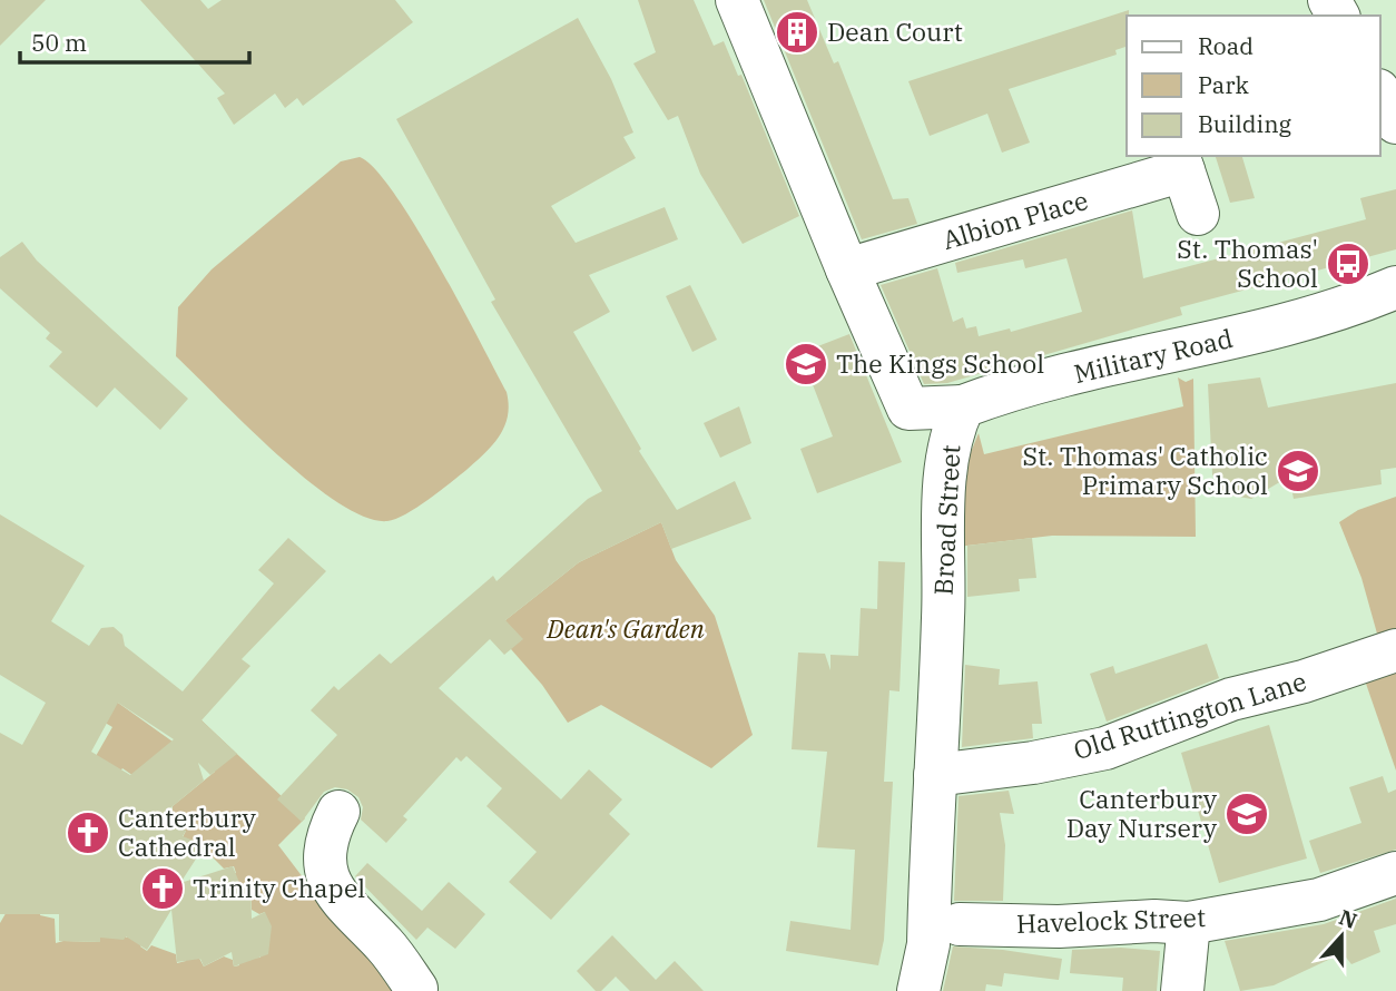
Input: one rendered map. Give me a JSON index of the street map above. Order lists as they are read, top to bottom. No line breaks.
{"streets":{"main road":["Albion Place","Military Road","Broad Street","Old Ruttington Lane","Havelock Street"]},"crossings":[["Albion Place","Broad Street"],["Military Road","Broad Street"],["Broad Street","Old Ruttington Lane"]],"parks":["Dean's Garden"],"places":{"building":["Dean Court"],"bus stop":["St. Thomas' School"],"school or university":["The Kings School","St. Thomas' Catholic Primary School","Canterbury Day Nursery"],"church":["Canterbury Cathedral","Trinity Chapel"]},"legend":["Road","Park","Building"],"scale_bar":"50 m","north":"top"}
